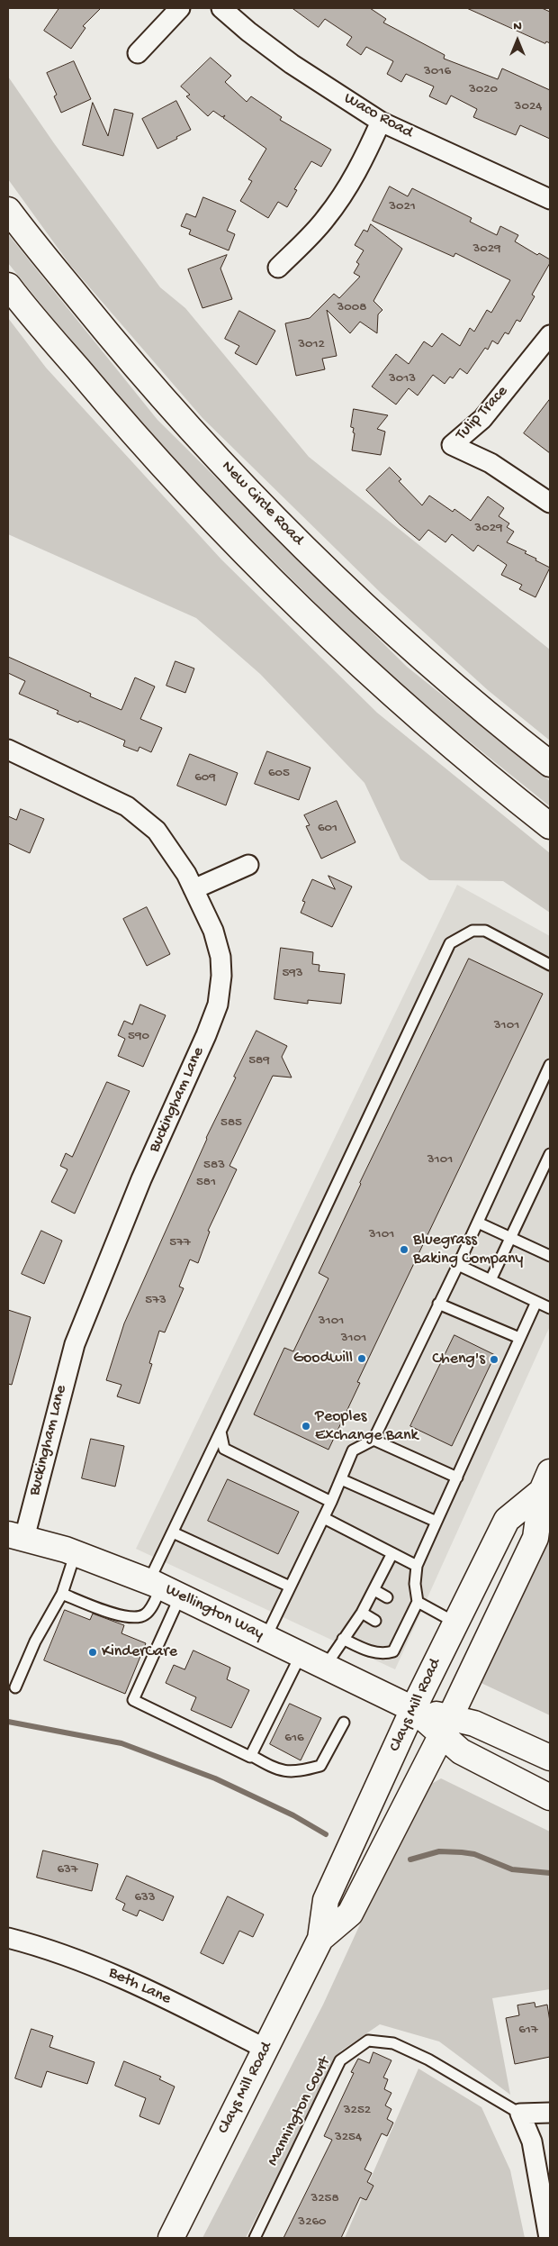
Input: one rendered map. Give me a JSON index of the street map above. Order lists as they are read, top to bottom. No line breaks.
{"streets":{"main road":["New Circle Road","Wellington Way","Clays Mill Road"],"street":["Waco Road","Tulip Trace","Buckingham Lane","Beth Lane"],"lane":["Mannington Court"]},"crossings":[["Buckingham Lane","Wellington Way"],["Wellington Way","Clays Mill Road"],["Clays Mill Road","Beth Lane"]],"places":["Bluegrass Baking Company","Goodwill","Cheng's","Peoples Exchange Bank","KinderCare"],"house_numbers":["3016","3020","3024","3021","3029","3008","3012","3013","3029","605","609","601","593","3101","590","589","585","3101","583","581","3101","577","573","3101","3101","616","637","633","617","3252","3254","3258","3260"],"north":"top"}
